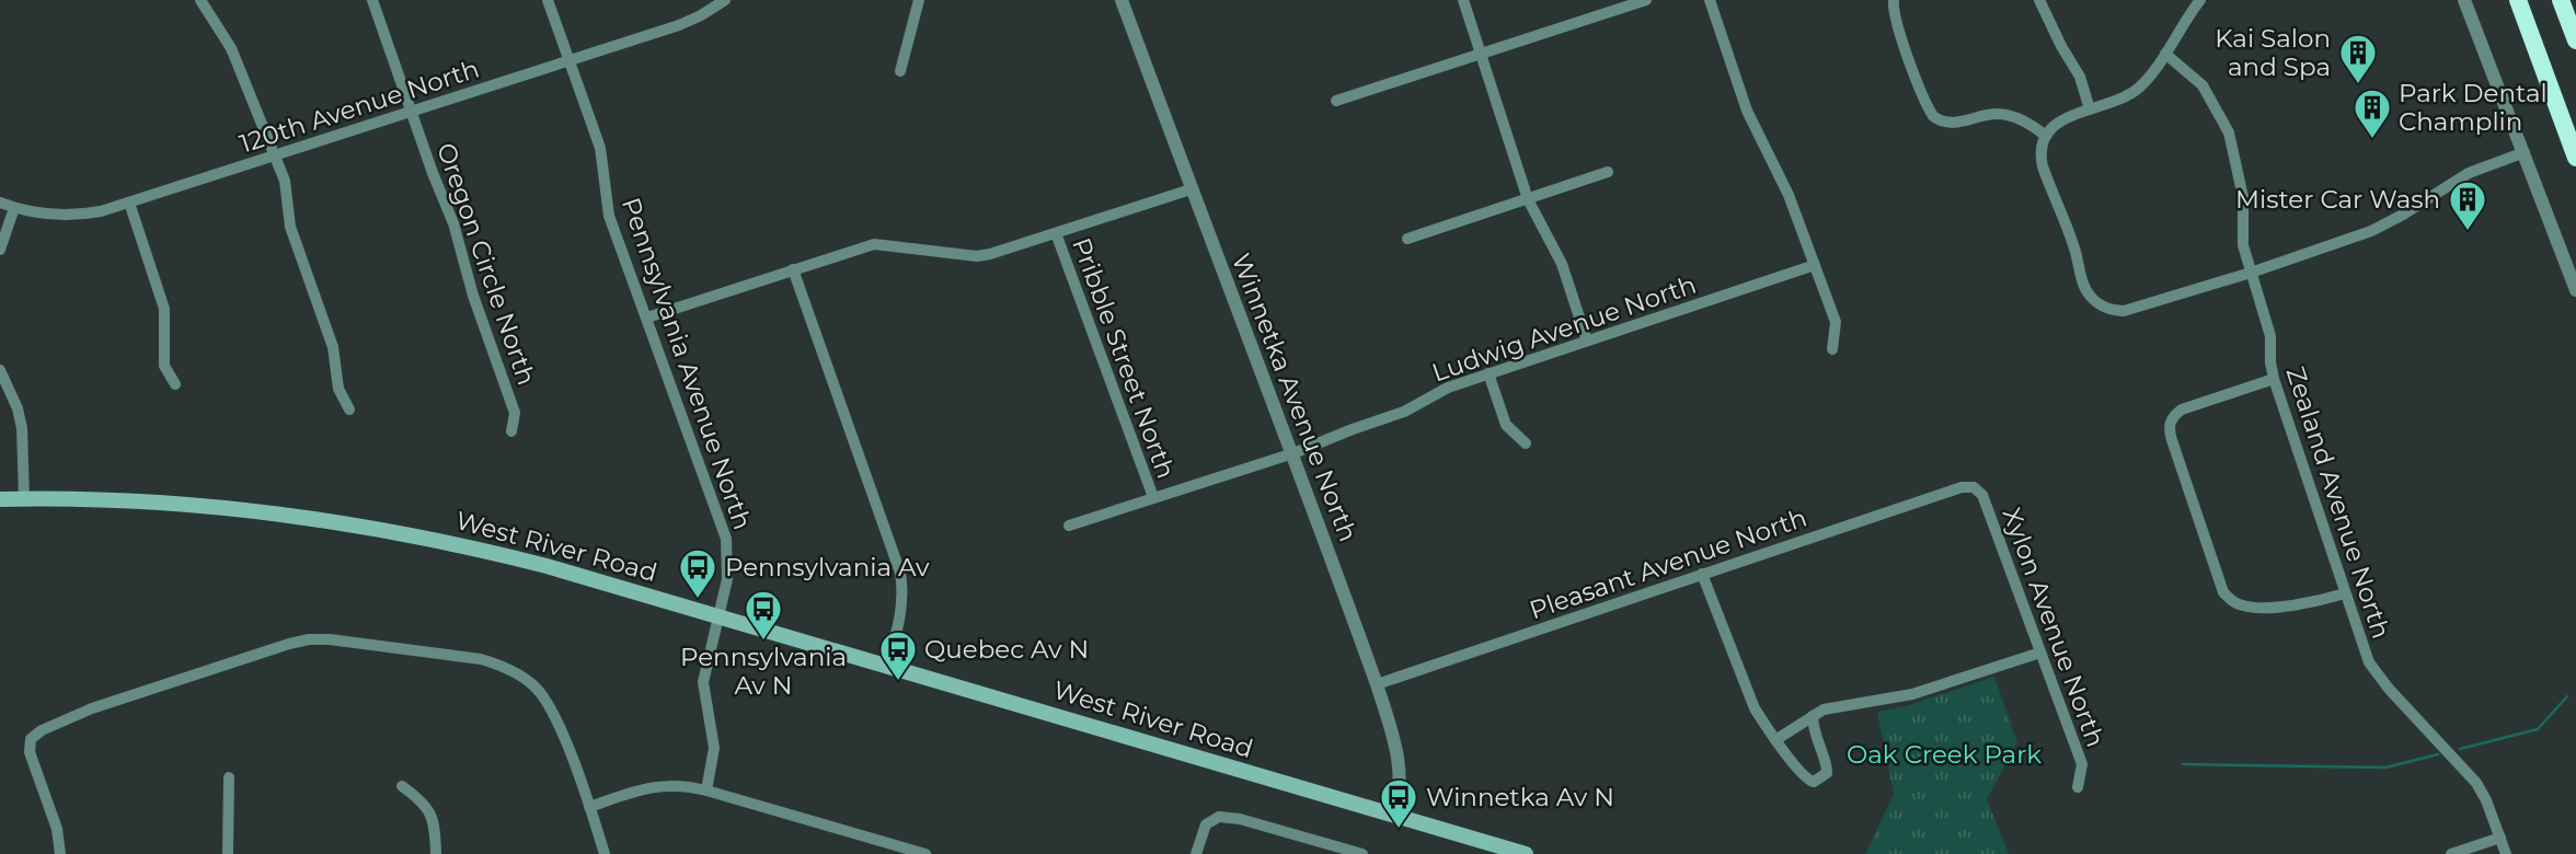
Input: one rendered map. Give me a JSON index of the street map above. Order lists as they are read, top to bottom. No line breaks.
{"streets":{"main road":["West River Road"],"street":["120th Avenue North","Oregon Circle North","Ludwig Avenue North","Pribble Street North","Pennsylvania Avenue North","Winnetka Avenue North","Zealand Avenue North","Pleasant Avenue North","Xylon Avenue North"]},"crossings":[["120th Avenue North","Oregon Circle North"],["120th Avenue North","Pennsylvania Avenue North"],["Ludwig Avenue North","Pribble Street North"],["Ludwig Avenue North","Winnetka Avenue North"],["Pennsylvania Avenue North","West River Road"],["Winnetka Avenue North","West River Road"],["Winnetka Avenue North","Pleasant Avenue North"],["Pleasant Avenue North","Xylon Avenue North"]],"parks":["Oak Creek Park"],"places":{"building":["Kai Salon and Spa","Park Dental Champlin","Mister Car Wash"],"bus stop":["Pennsylvania Av","Pennsylvania Av N","Quebec Av N","Winnetka Av N"]}}
